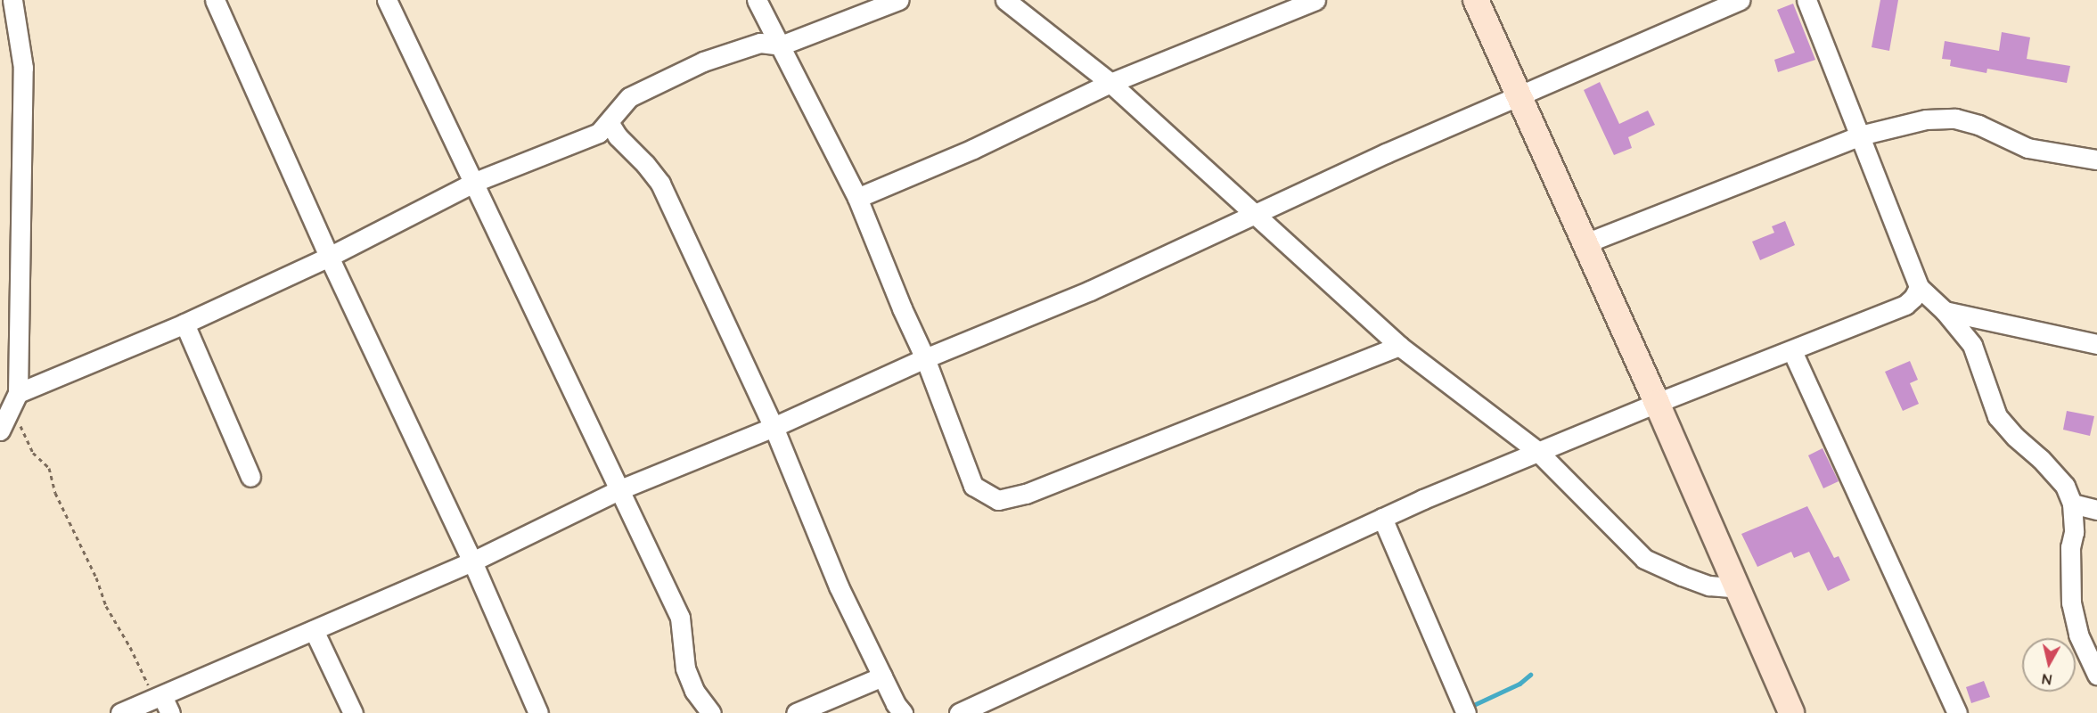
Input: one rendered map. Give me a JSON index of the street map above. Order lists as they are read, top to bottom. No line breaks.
{"north":"bottom"}
